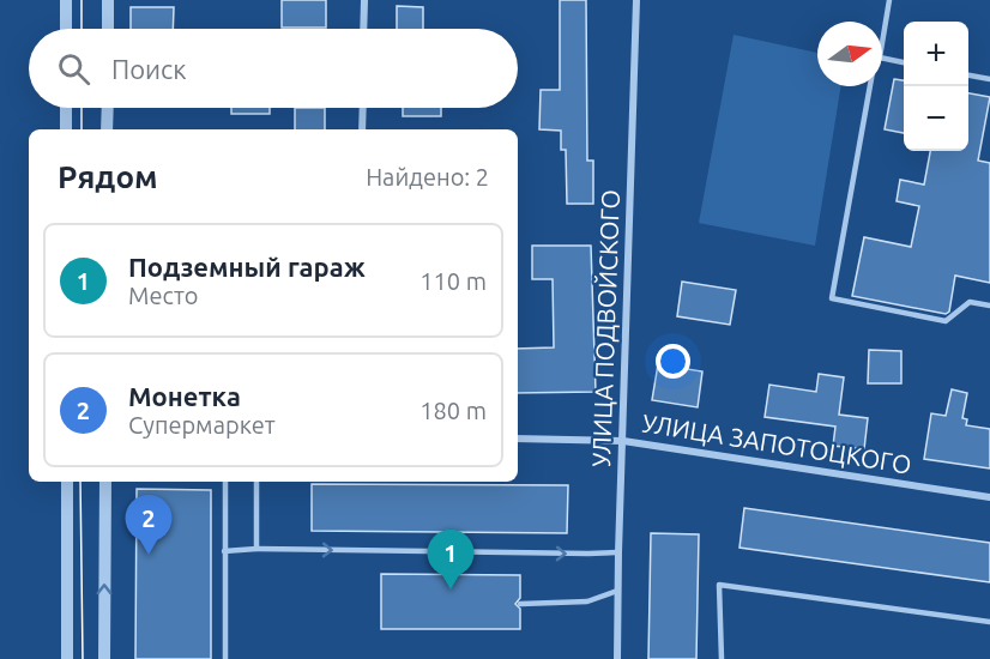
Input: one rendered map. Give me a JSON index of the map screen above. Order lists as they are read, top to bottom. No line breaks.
{"streets":{"street":["УЛИЦА ПОДВОЙСКОГО","УЛИЦА ЗАПОТОЦКОГО"]},"crossings":[["УЛИЦА ПОДВОЙСКОГО","УЛИЦА ЗАПОТОЦКОГО"]],"north":"right","page":{"map_buttons":["+","−"],"search":"Поиск","heading":["Рядом","Найдено: 2"],"list":[{"mark":"1","name":"Подземный гараж","note":"Место","value":"110 m"},{"mark":"2","name":"Монетка","note":"Супермаркет","value":"180 m"}],"pins":["2","1"]}}
